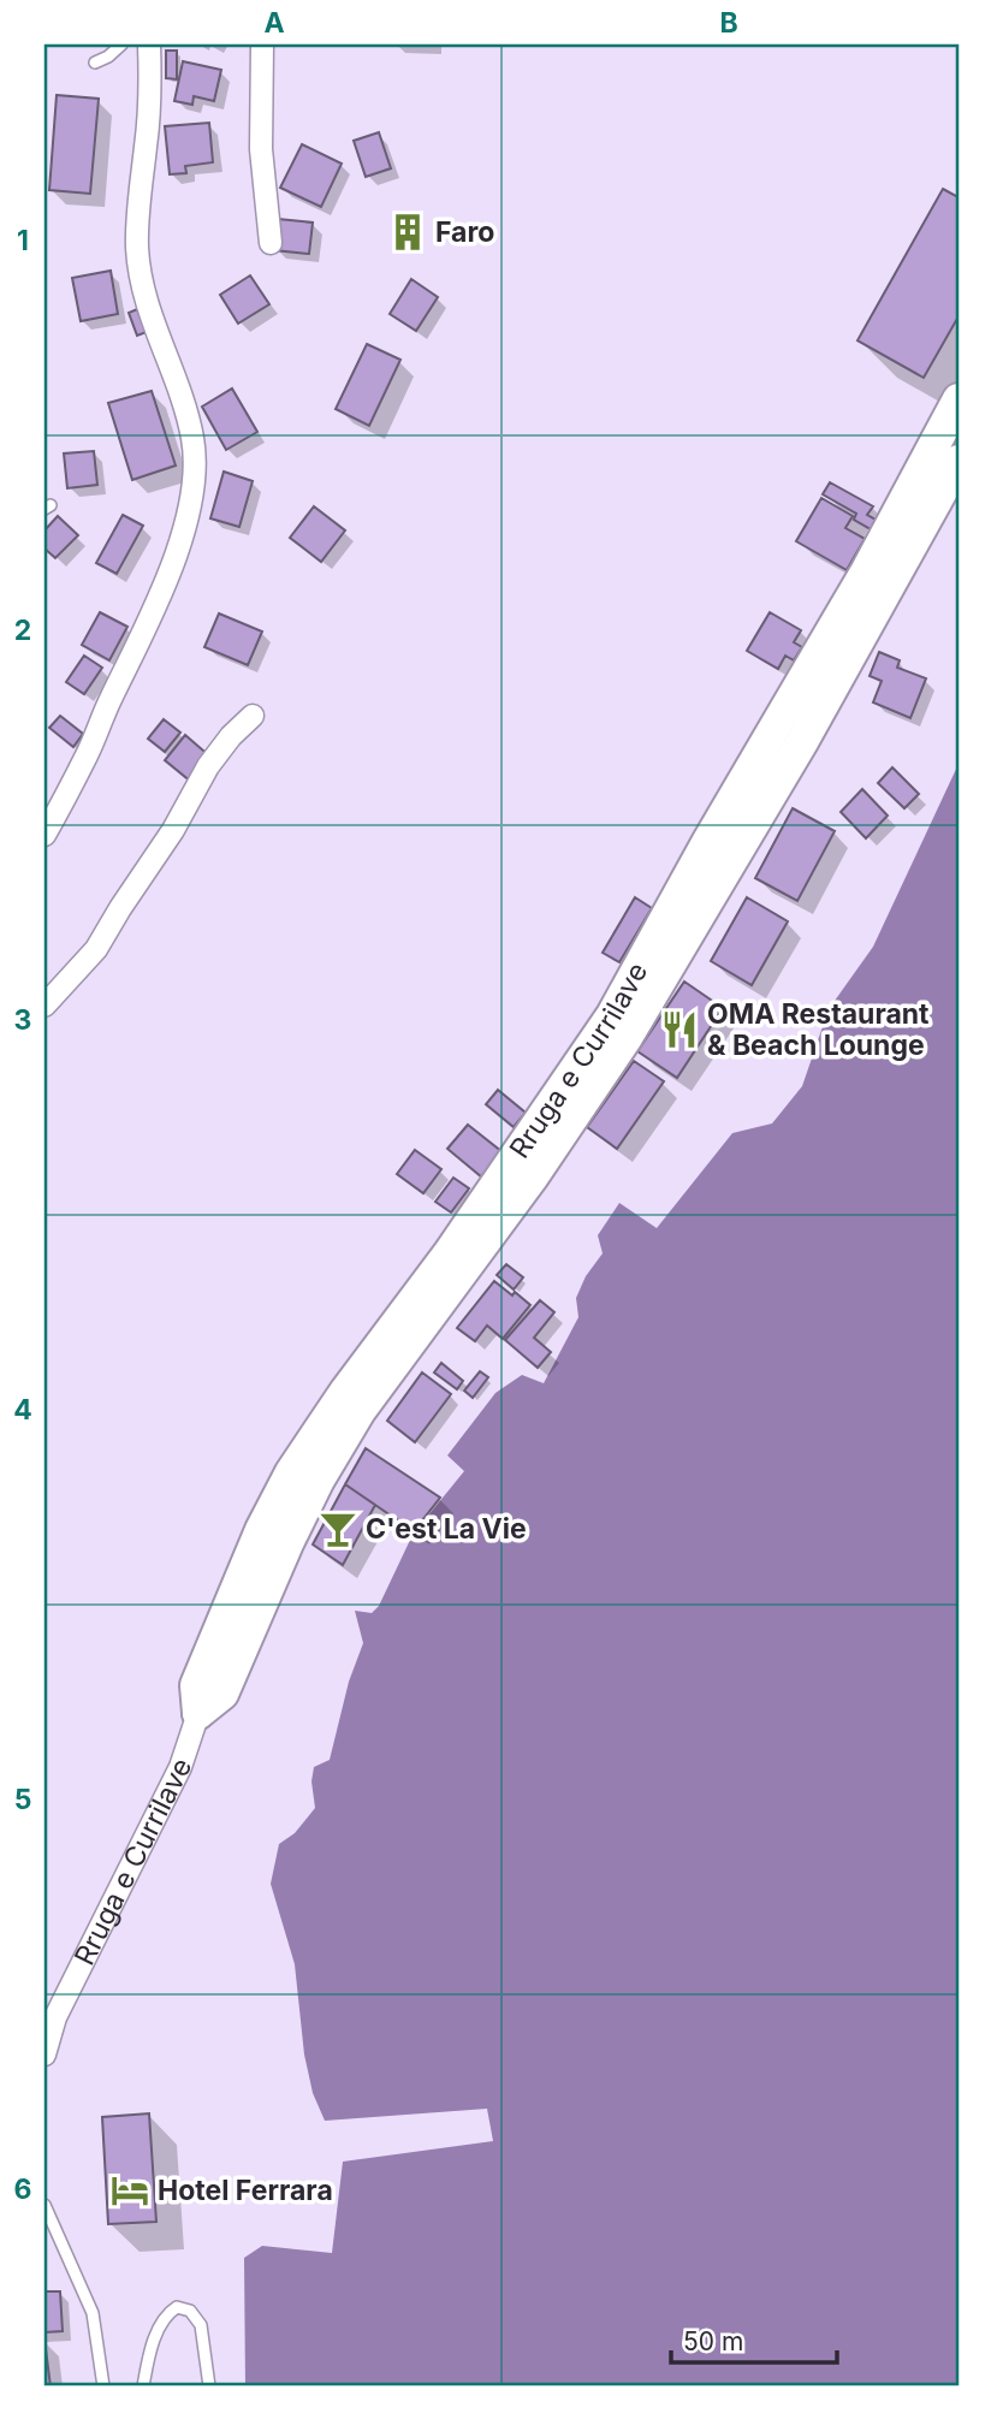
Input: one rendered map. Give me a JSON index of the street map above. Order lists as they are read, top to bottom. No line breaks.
{"streets":{"main road":["Rruga e Currilave"]},"places":{"building":["Faro"],"restaurant":["OMA Restaurant & Beach Lounge"],"bar":["C'est La Vie"],"hotel":["Hotel Ferrara"]},"scale_bar":"50 m","grid":{"columns":["A","B"],"rows":["1","2","3","4","5","6"]}}
